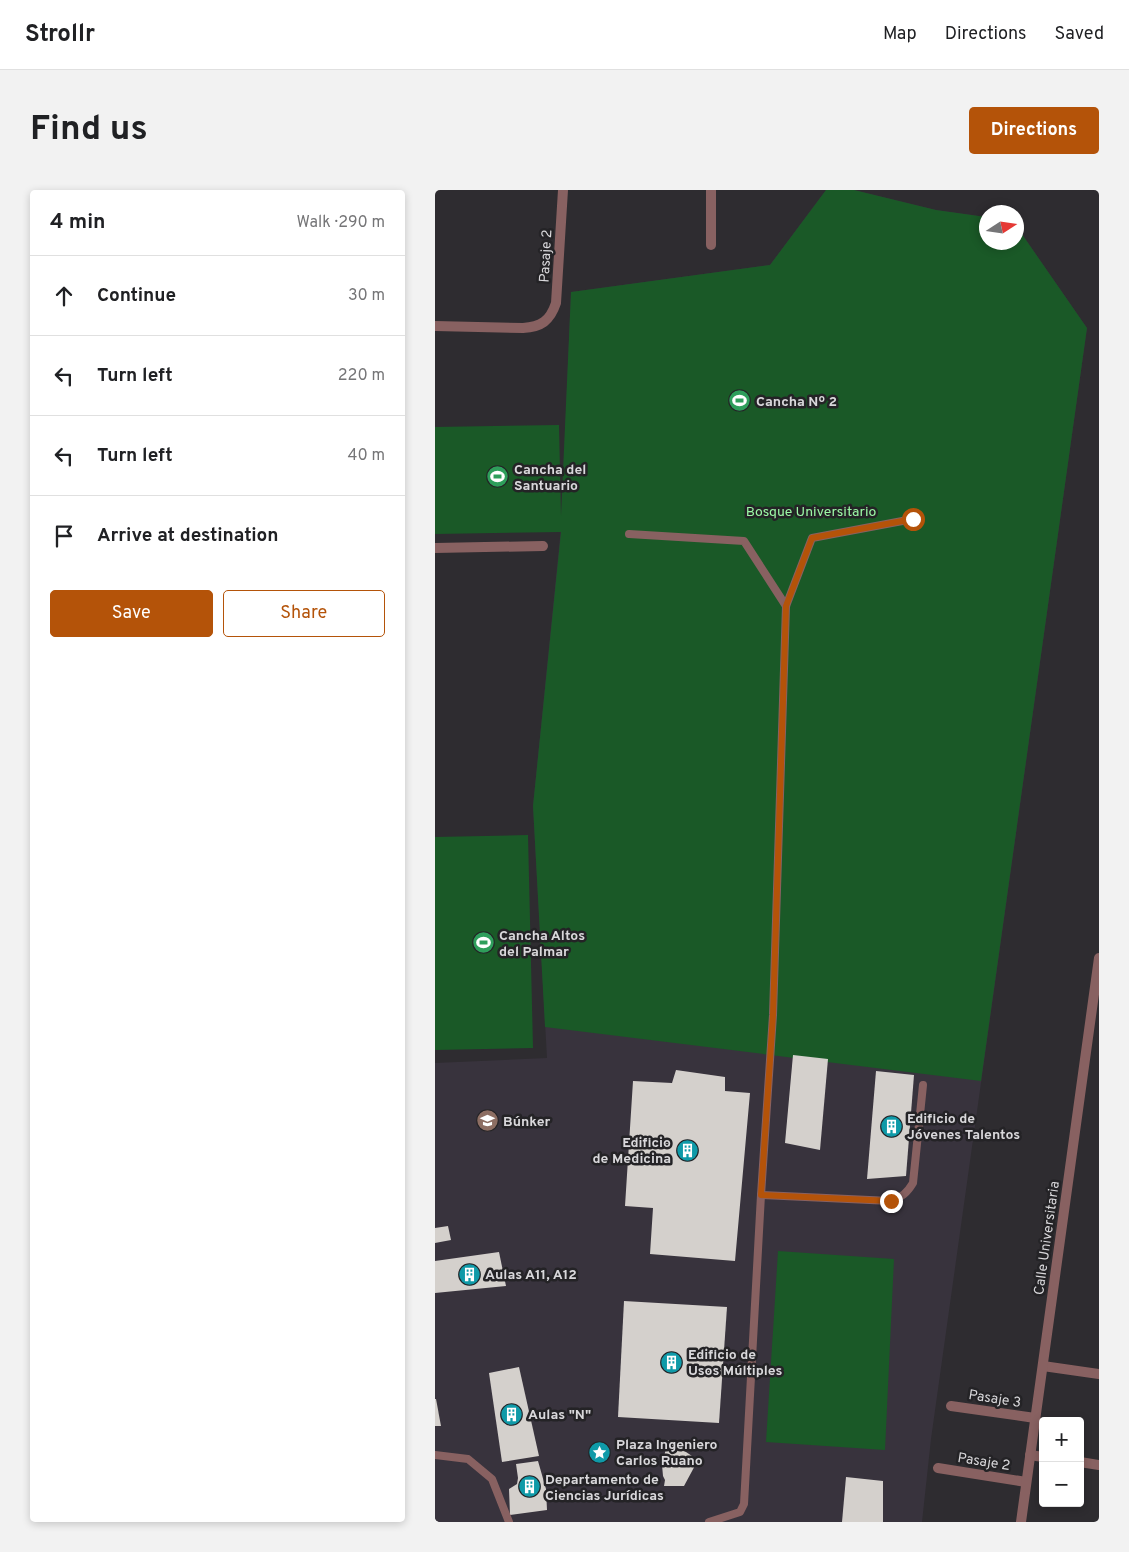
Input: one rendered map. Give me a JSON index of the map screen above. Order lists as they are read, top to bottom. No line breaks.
{"streets":{"street":["Pasaje 2","Calle Universitaria","Pasaje 3"]},"crossings":[["Pasaje 2","Calle Universitaria"],["Calle Universitaria","Pasaje 3"]],"parks":["Bosque Universitario"],"places":{"sports":["Cancha Nº 2","Cancha del Santuario","Cancha Altos del Palmar"],"school or university":["Búnker"],"building":["Edificio de Jóvenes Talentos","Edificio de Medicina","Aulas A11, A12","Edificio de Usos Múltiples","Aulas \"N\"","Departamento de Ciencias Jurídicas"],"place":["Plaza Ingeniero Carlos Ruano"]},"north":"right","page":{"header":"Strollr","nav":["Map","Directions","Saved"],"buttons":["Directions",["Save","Share"]],"title":"Find us","heading":["4 min","Walk · 290 m"],"list":[["Continue","30 m"],["Turn left","220 m"],["Turn left","40 m"],"Arrive at destination"],"map_buttons":["+","−"]}}
